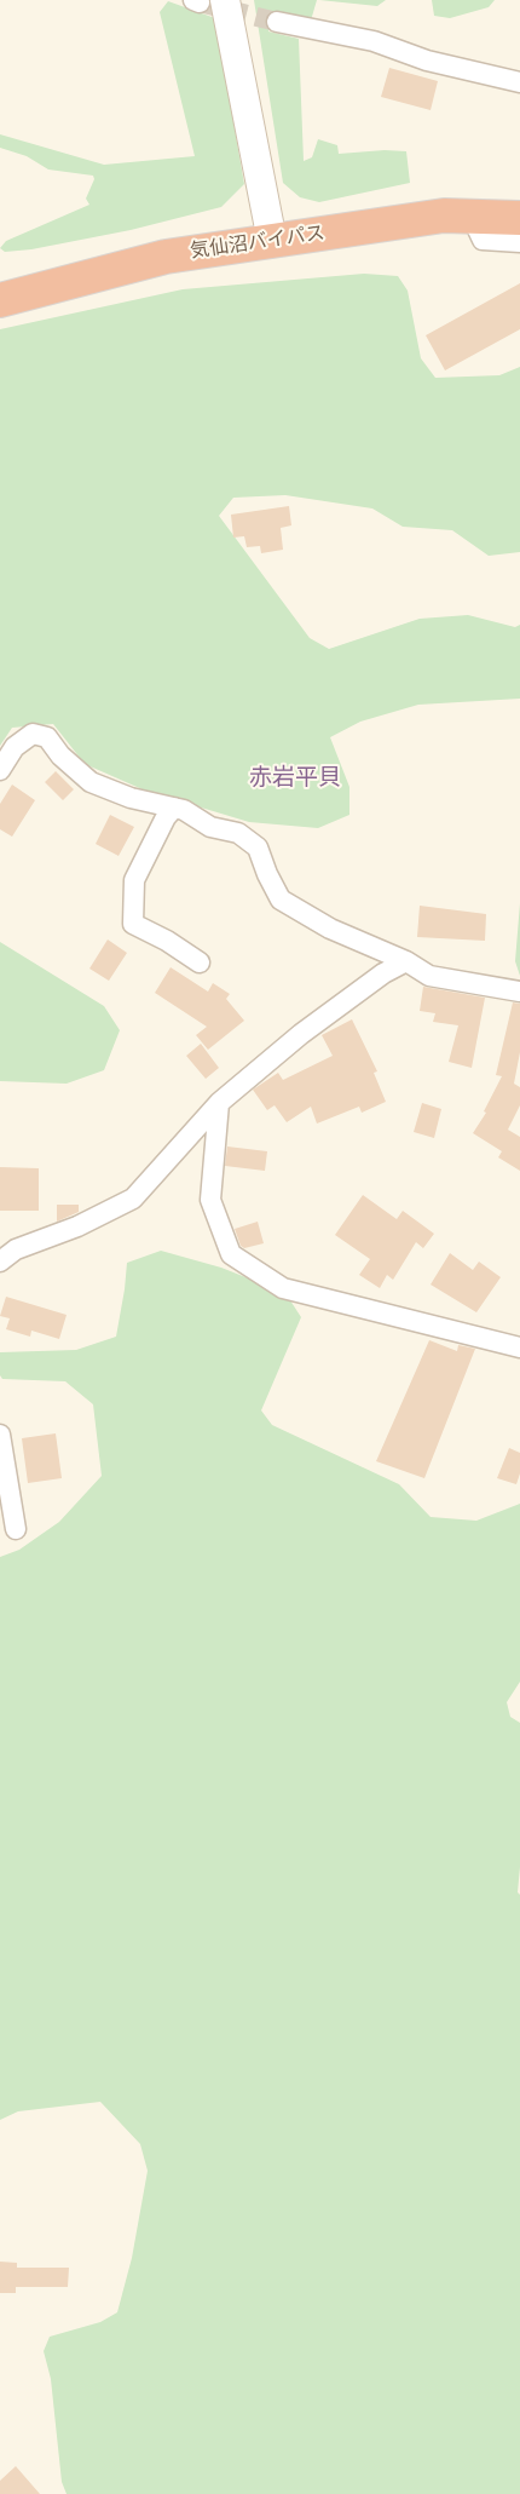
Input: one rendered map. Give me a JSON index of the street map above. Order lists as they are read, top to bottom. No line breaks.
{"streets":{"highway":["気仙沼バイパス"]},"districts":["赤岩平貝"]}
